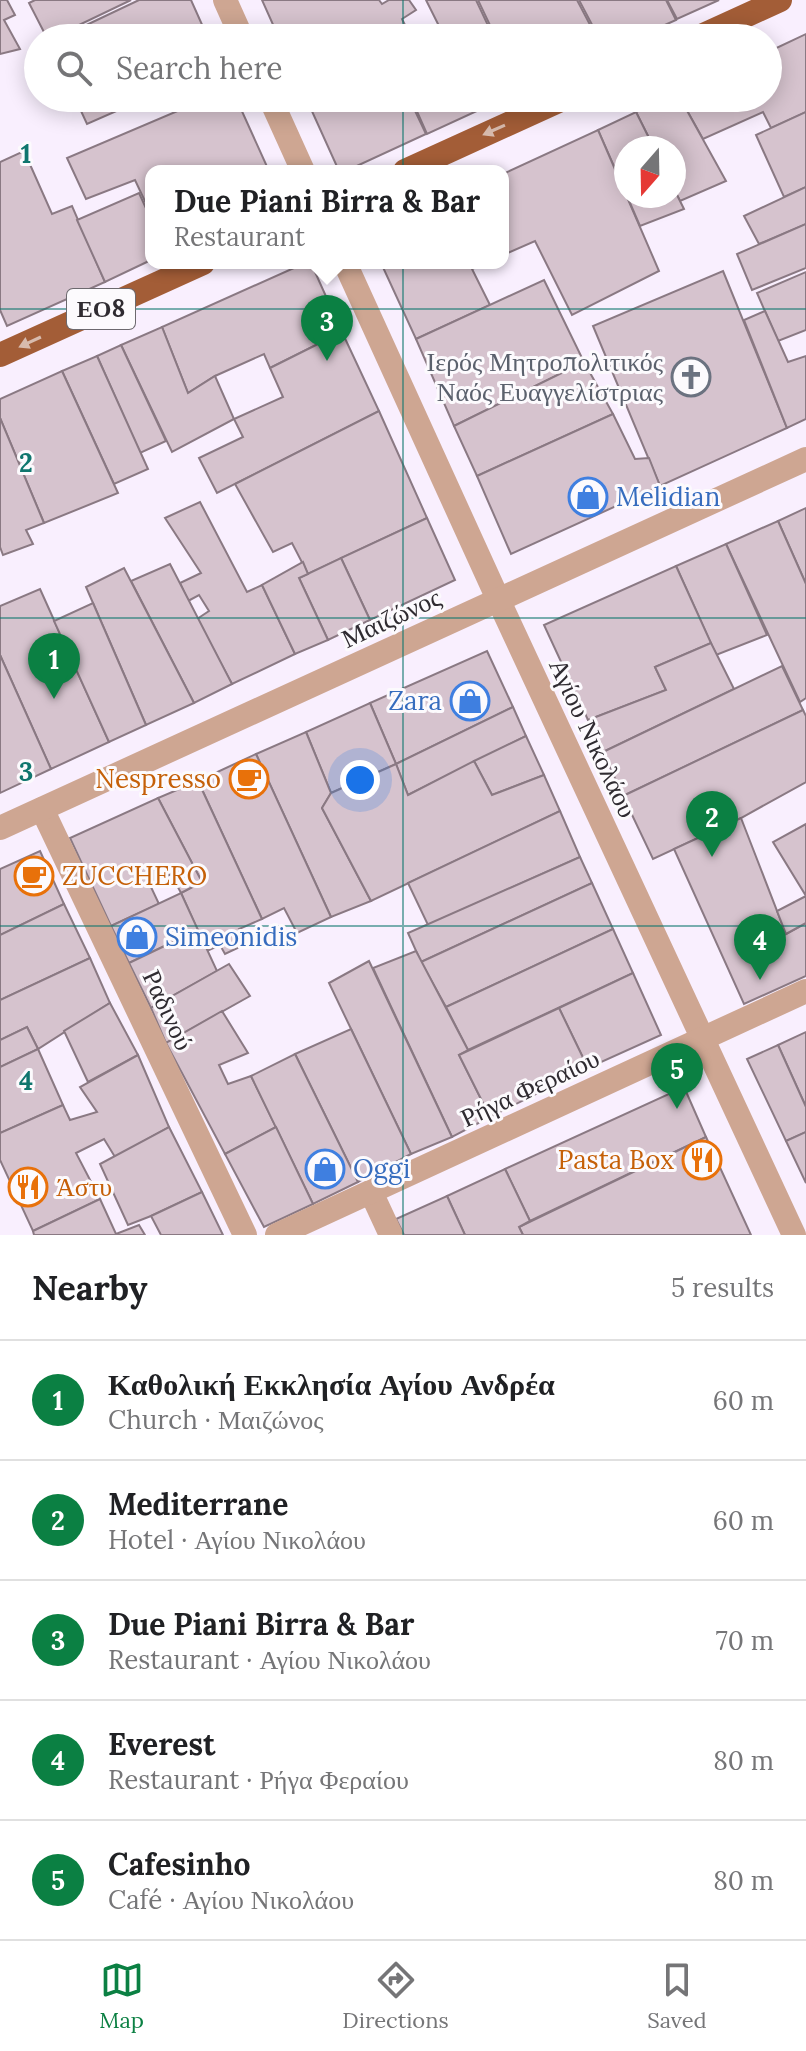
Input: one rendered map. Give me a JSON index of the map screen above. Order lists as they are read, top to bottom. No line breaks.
{"streets":{"main road":["ΕΟ8"],"street":["Μαιζώνος","Αγίου Νικολάου","Ραδινού","Ρήγα Φεραίου"]},"crossings":[["Μαιζώνος","Αγίου Νικολάου"],["Μαιζώνος","Ραδινού"],["Αγίου Νικολάου","Ρήγα Φεραίου"]],"places":{"church":["Ιερός Μητροπολιτικός Ναός Ευαγγελίστριας"],"shop":["Melidian","Zara","Simeonidis","Oggi"],"cafe":["Nespresso","ZUCCHERO"],"restaurant":["Pasta Box","Άστυ"]},"north":"bottom","page":{"search":"Search here","popup":["Due Piani Birra & Bar","Restaurant"],"pins":["3","1","2","4","5"],"heading":["Nearby","5 results"],"list":[{"mark":"1","name":"Καθολική Εκκλησία Αγίου Ανδρέα","note":"Church · Μαιζώνος","value":"60 m"},{"mark":"2","name":"Mediterrane","note":"Hotel · Αγίου Νικολάου","value":"60 m"},{"mark":"3","name":"Due Piani Birra & Bar","note":"Restaurant · Αγίου Νικολάου","value":"70 m"},{"mark":"4","name":"Everest","note":"Restaurant · Ρήγα Φεραίου","value":"80 m"},{"mark":"5","name":"Cafesinho","note":"Café · Αγίου Νικολάου","value":"80 m"}],"nav":["Map","Directions","Saved"]},"grid":{"rows":["1","2","3","4"]}}
